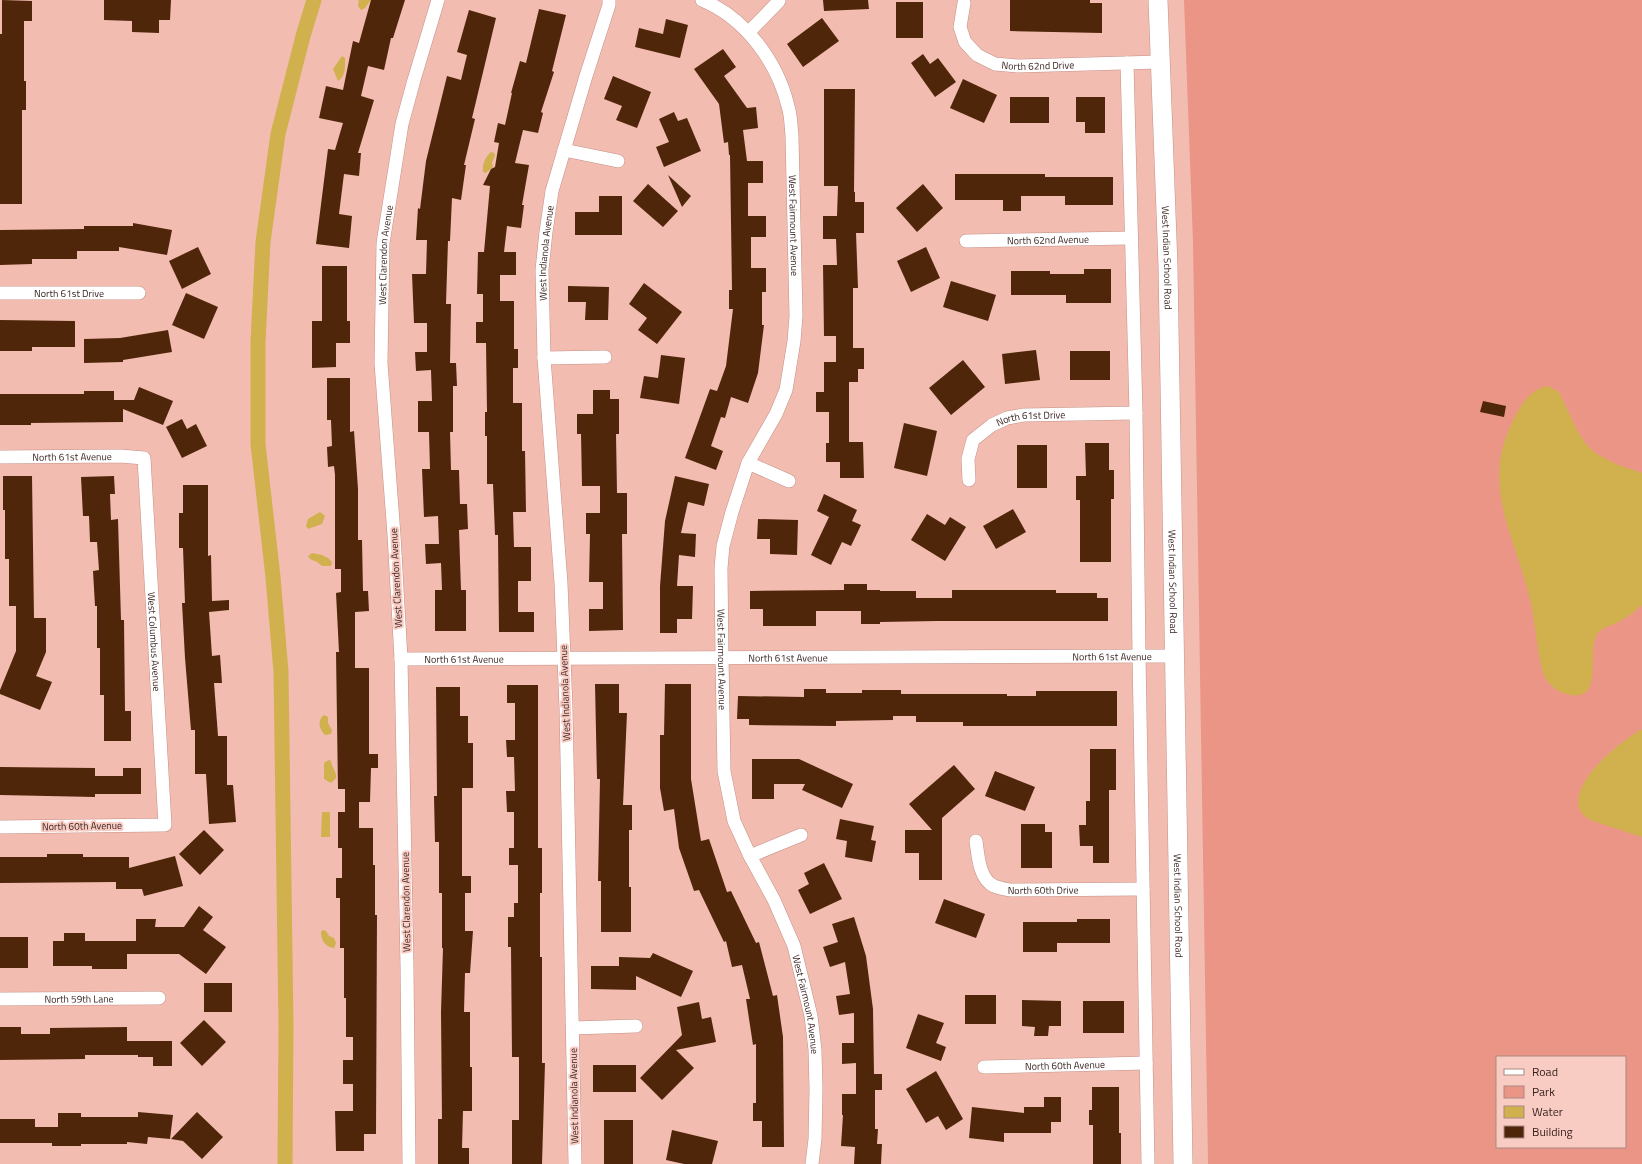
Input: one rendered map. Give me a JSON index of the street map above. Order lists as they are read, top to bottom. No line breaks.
{"streets":{"main road":["West Indian School Road"],"street":["North 62nd Drive","West Fairmount Avenue","North 62nd Avenue","West Indianola Avenue","West Clarendon Avenue","North 61st Drive","North 61st Avenue","West Columbus Avenue","North 60th Avenue","North 60th Drive","North 59th Lane"]},"crossings":[["North 62nd Drive","West Indian School Road"],["West Fairmount Avenue","North 61st Avenue"],["West Indianola Avenue","North 61st Avenue"],["West Clarendon Avenue","North 61st Avenue"],["West Indian School Road","North 61st Avenue"],["North 61st Avenue","West Columbus Avenue"],["West Columbus Avenue","North 60th Avenue"]],"legend":["Road","Park","Water","Building"]}
